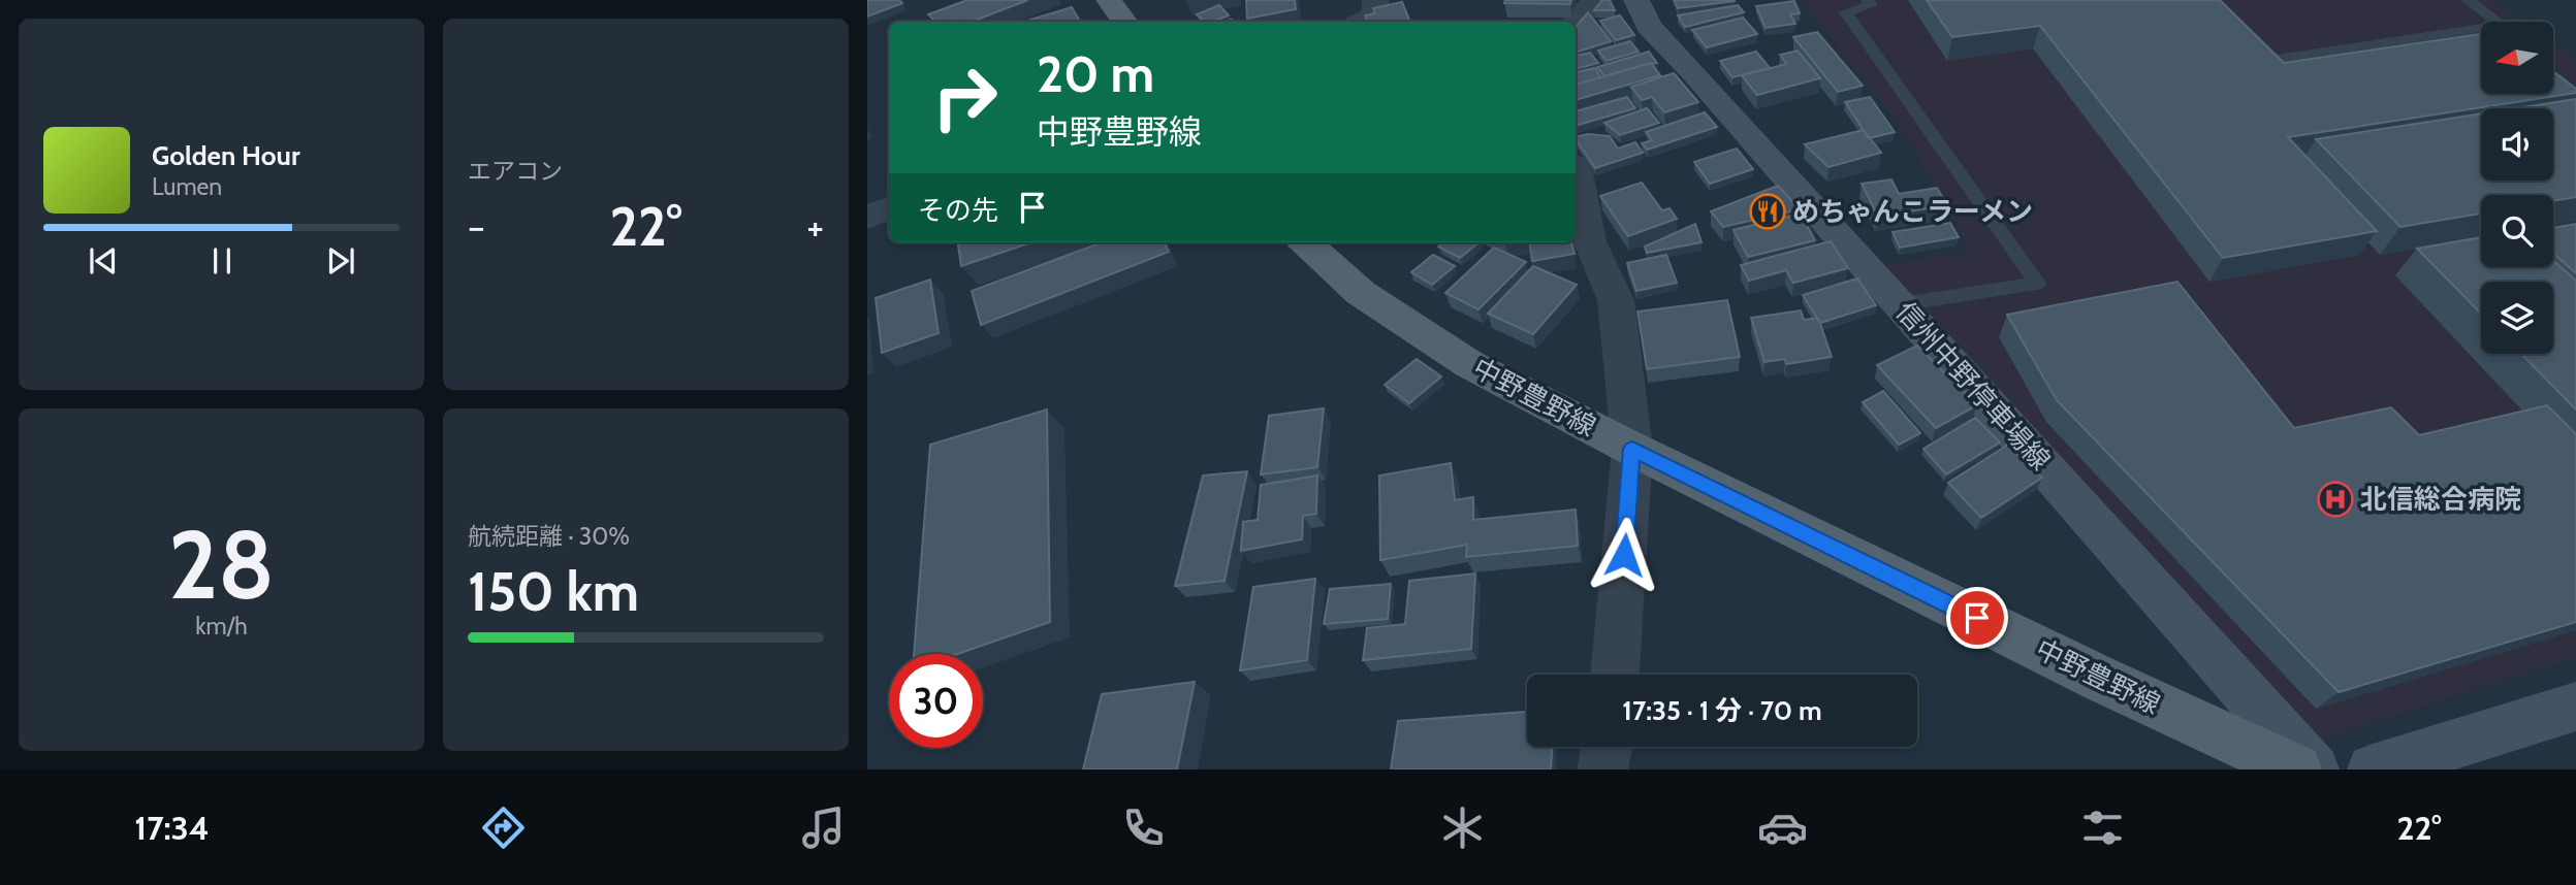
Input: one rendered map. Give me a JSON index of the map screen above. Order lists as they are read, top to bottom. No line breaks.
{"streets":{"main road":["信州中野停車場線","中野豊野線"]},"places":{"restaurant":["めちゃんこラーメン"],"hospital":["北信総合病院"]},"north":"left","page":{"tile":["エアコン",["28","km/h"],["航続距離 · 30%","150 km"]],"turn":["20 m","中野豊野線"],"song":["Golden Hour","Lumen"],"then":"その先","heat":["−","22°","+"],"limit":"30","trip":"17:35 · 1 分 · 70 m","tabs":["17:34","22°"]}}
